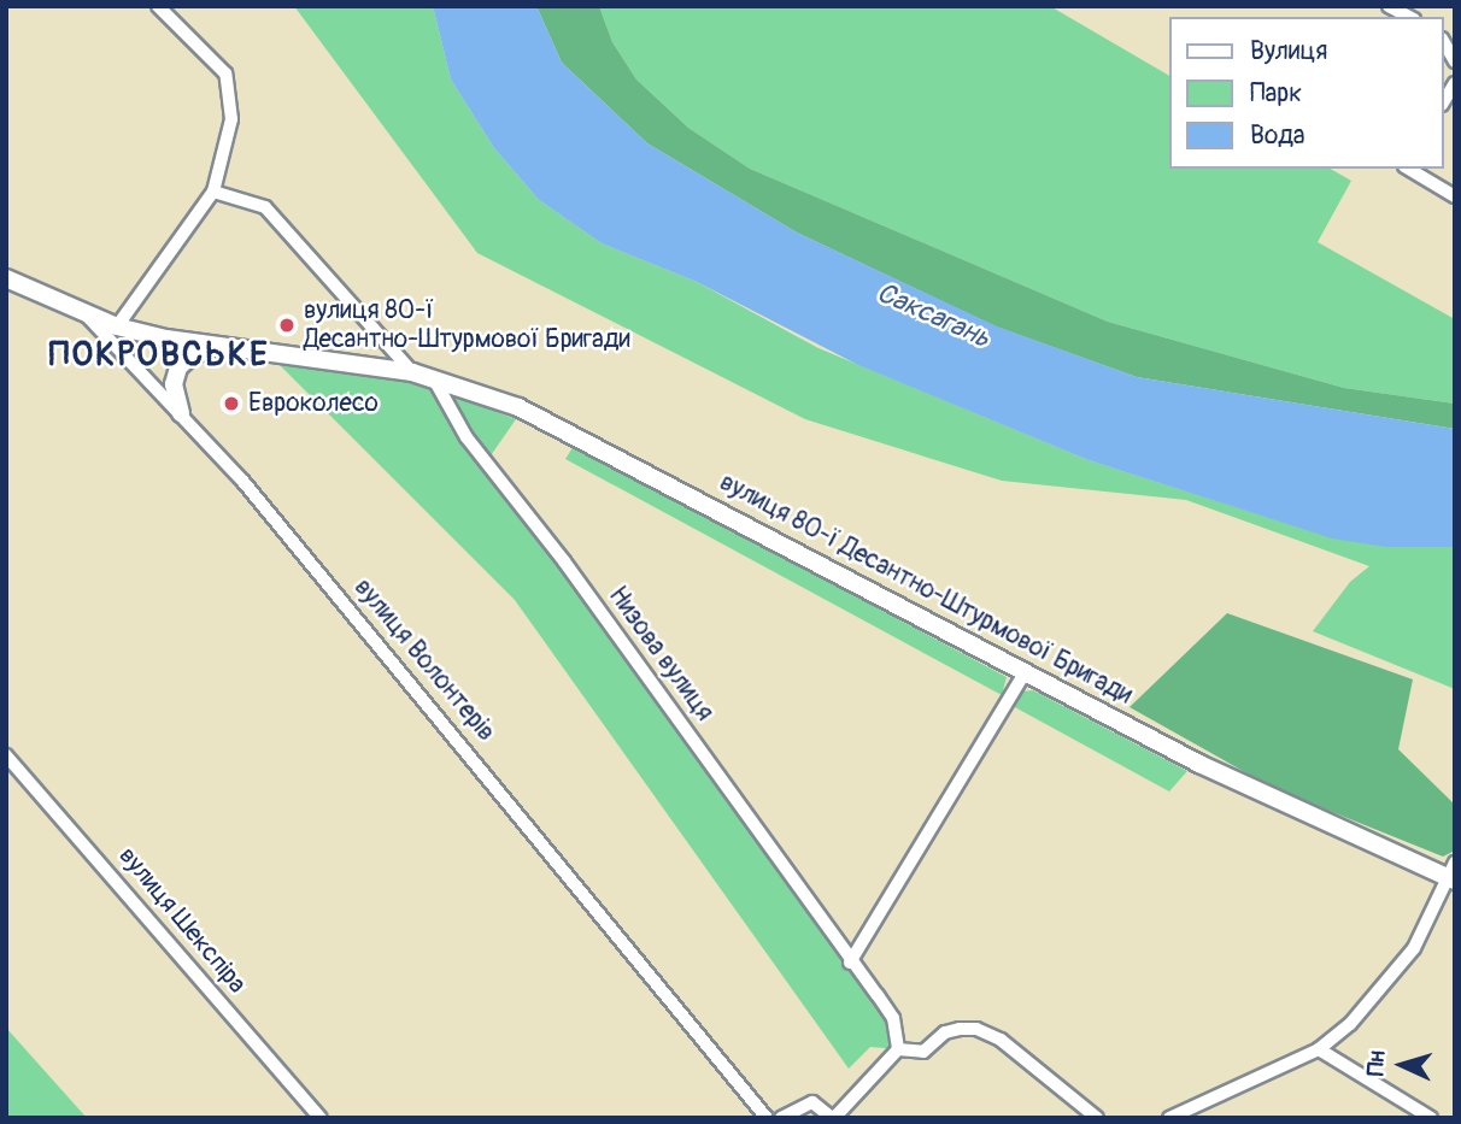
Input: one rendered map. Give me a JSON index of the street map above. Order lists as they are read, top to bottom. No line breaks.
{"streets":{"street":["вулиця 80-ї Десантно-Штурмової Бригади","Низова вулиця","вулиця Волонтерів","вулиця Шекспіра"]},"crossings":[["вулиця 80-ї Десантно-Штурмової Бригади","Низова вулиця"],["вулиця 80-ї Десантно-Штурмової Бригади","вулиця Волонтерів"]],"districts":["ПОКРОВСЬКЕ"],"water":["Саксагань"],"places":["вулиця 80-ї Десантно-Штурмової Бригади","Евроколесо"],"legend":["Вулиця","Парк","Вода"],"north":"left"}
